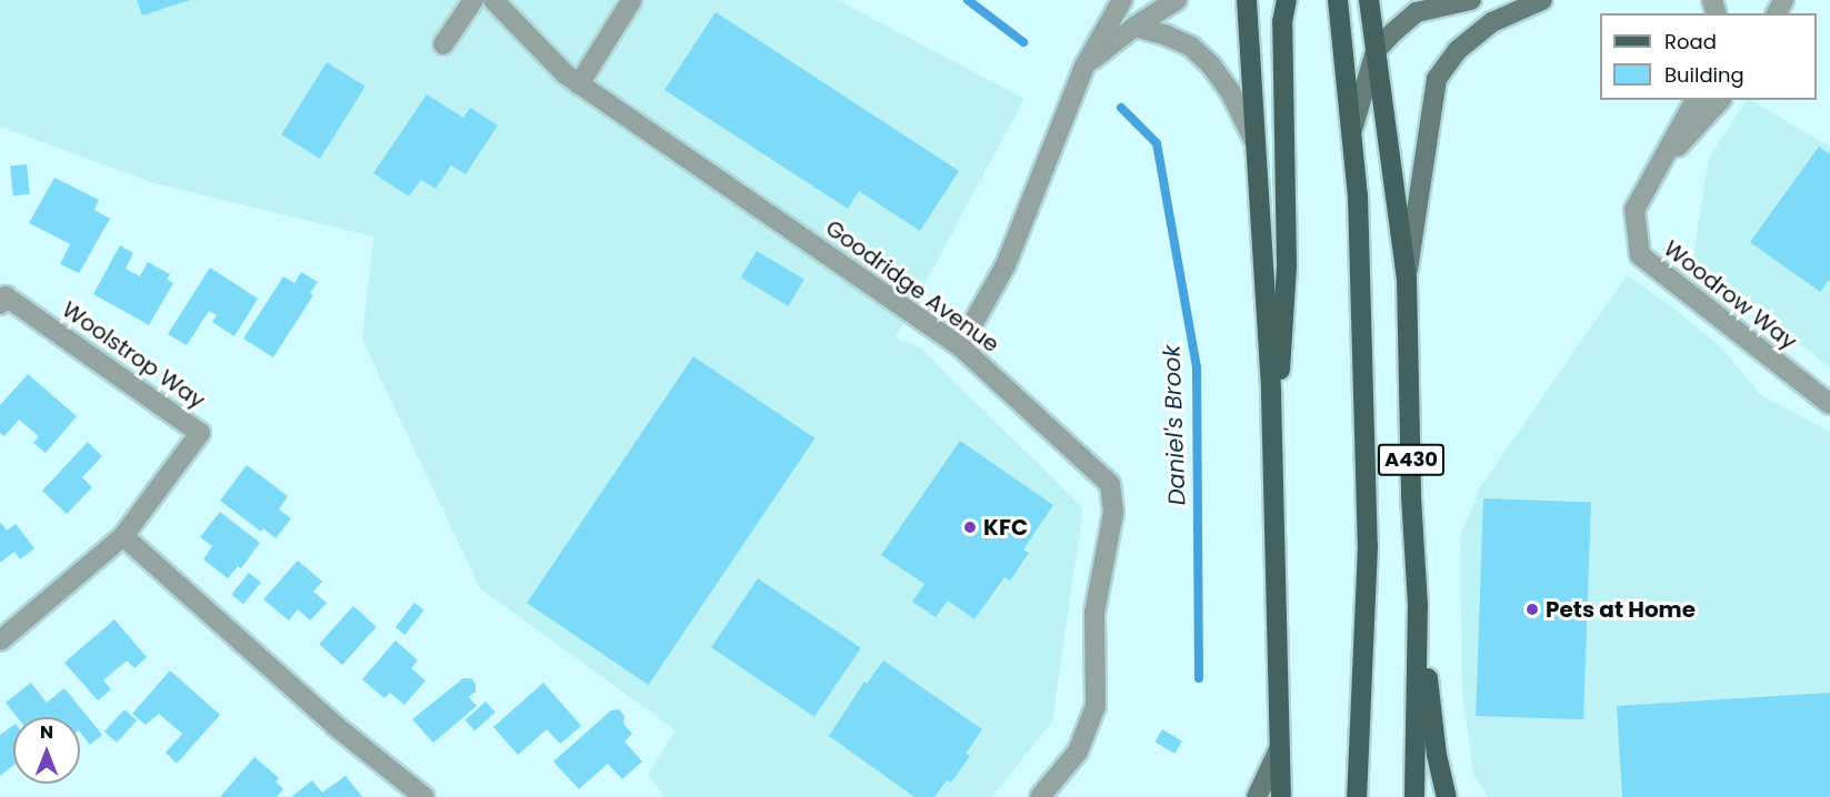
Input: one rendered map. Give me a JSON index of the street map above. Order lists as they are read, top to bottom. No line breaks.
{"streets":{"main road":["A430"],"street":["Goodridge Avenue","Woodrow Way","Woolstrop Way"]},"water":["Daniel's Brook"],"places":["KFC","Pets at Home"],"legend":["Road","Building"],"north":"top"}
